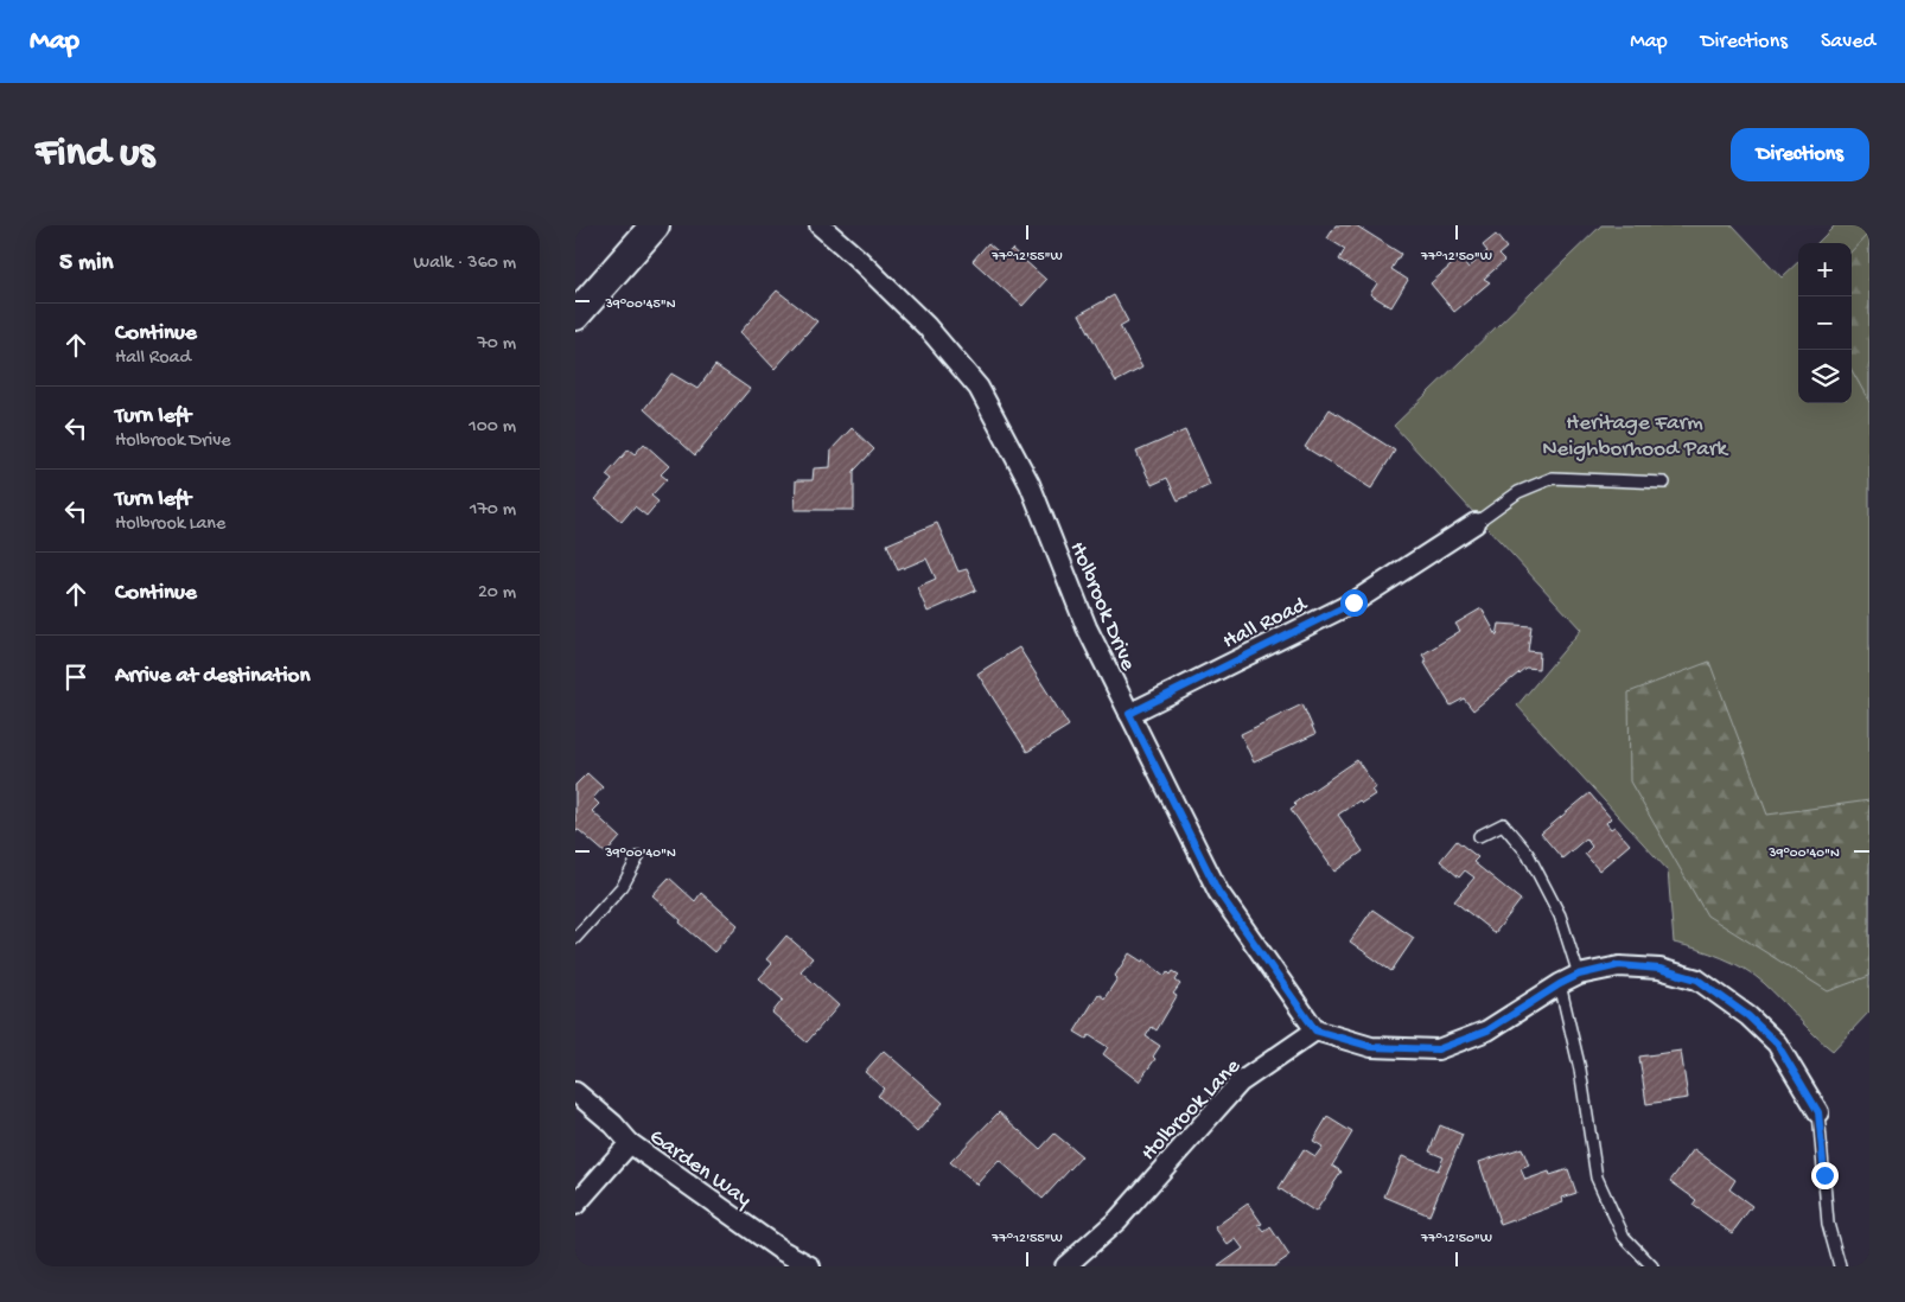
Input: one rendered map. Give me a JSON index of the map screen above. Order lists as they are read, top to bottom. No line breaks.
{"streets":{"street":["Holbrook Drive","Hall Road","Holbrook Lane","Garden Way"]},"crossings":[["Holbrook Drive","Hall Road"],["Holbrook Drive","Holbrook Lane"]],"parks":["Heritage Farm Neighborhood Park"],"page":{"header":"Map","nav":["Map","Directions","Saved"],"buttons":"Directions","title":"Find us","heading":["5 min","Walk · 360 m"],"map_buttons":["+","−"],"list":[["Continue","Hall Road","70 m"],["Turn left","Holbrook Drive","100 m"],["Turn left","Holbrook Lane","170 m"],["Continue","20 m"],"Arrive at destination"]},"coordinates":["77°12'55\"W","77°12'50\"W","39°00'45\"N","39°00'40\"N"]}
